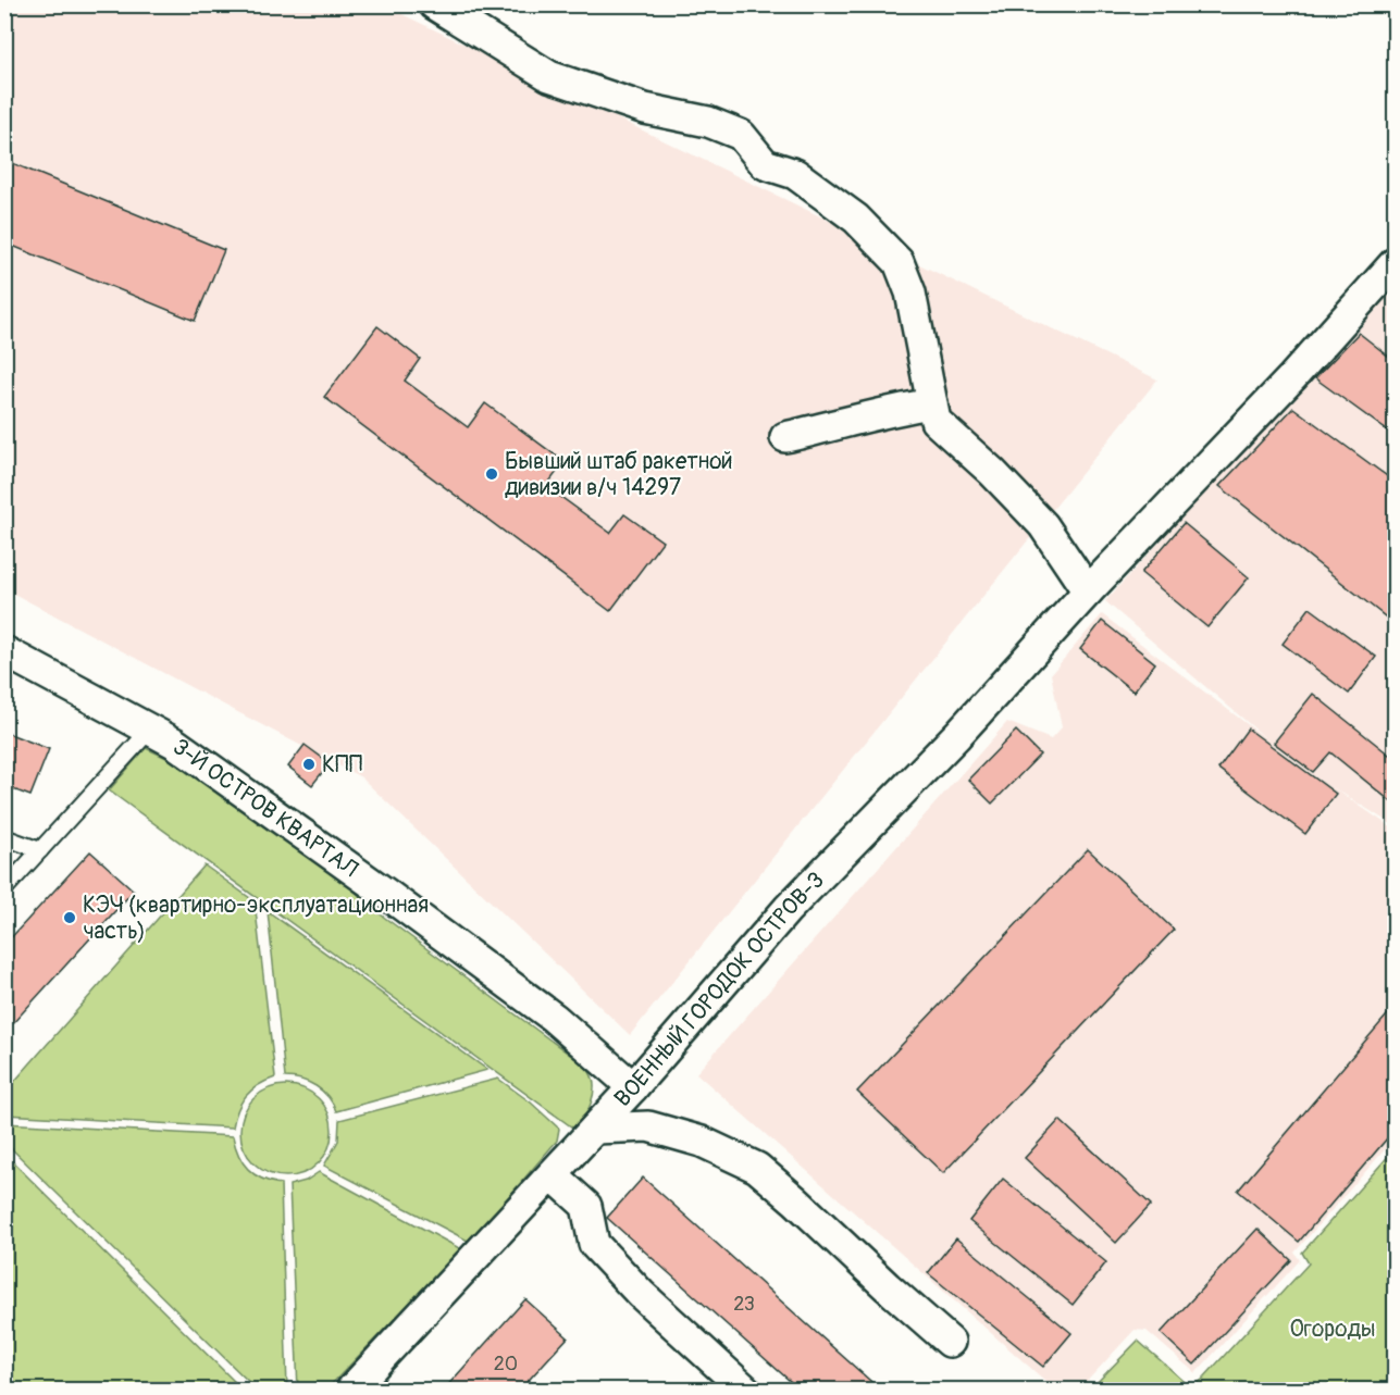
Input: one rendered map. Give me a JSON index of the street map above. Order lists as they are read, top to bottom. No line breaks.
{"streets":{"street":["3-Й ОСТРОВ КВАРТАЛ","ВОЕННЫЙ ГОРОДОК ОСТРОВ-3"]},"crossings":[["3-Й ОСТРОВ КВАРТАЛ","ВОЕННЫЙ ГОРОДОК ОСТРОВ-3"]],"parks":["Огороды"],"places":["Бывший штаб ракетной дивизии в/ч 14297","КПП","КЭЧ (квартирно-эксплуатационная часть)"],"house_numbers":["23","20"]}
